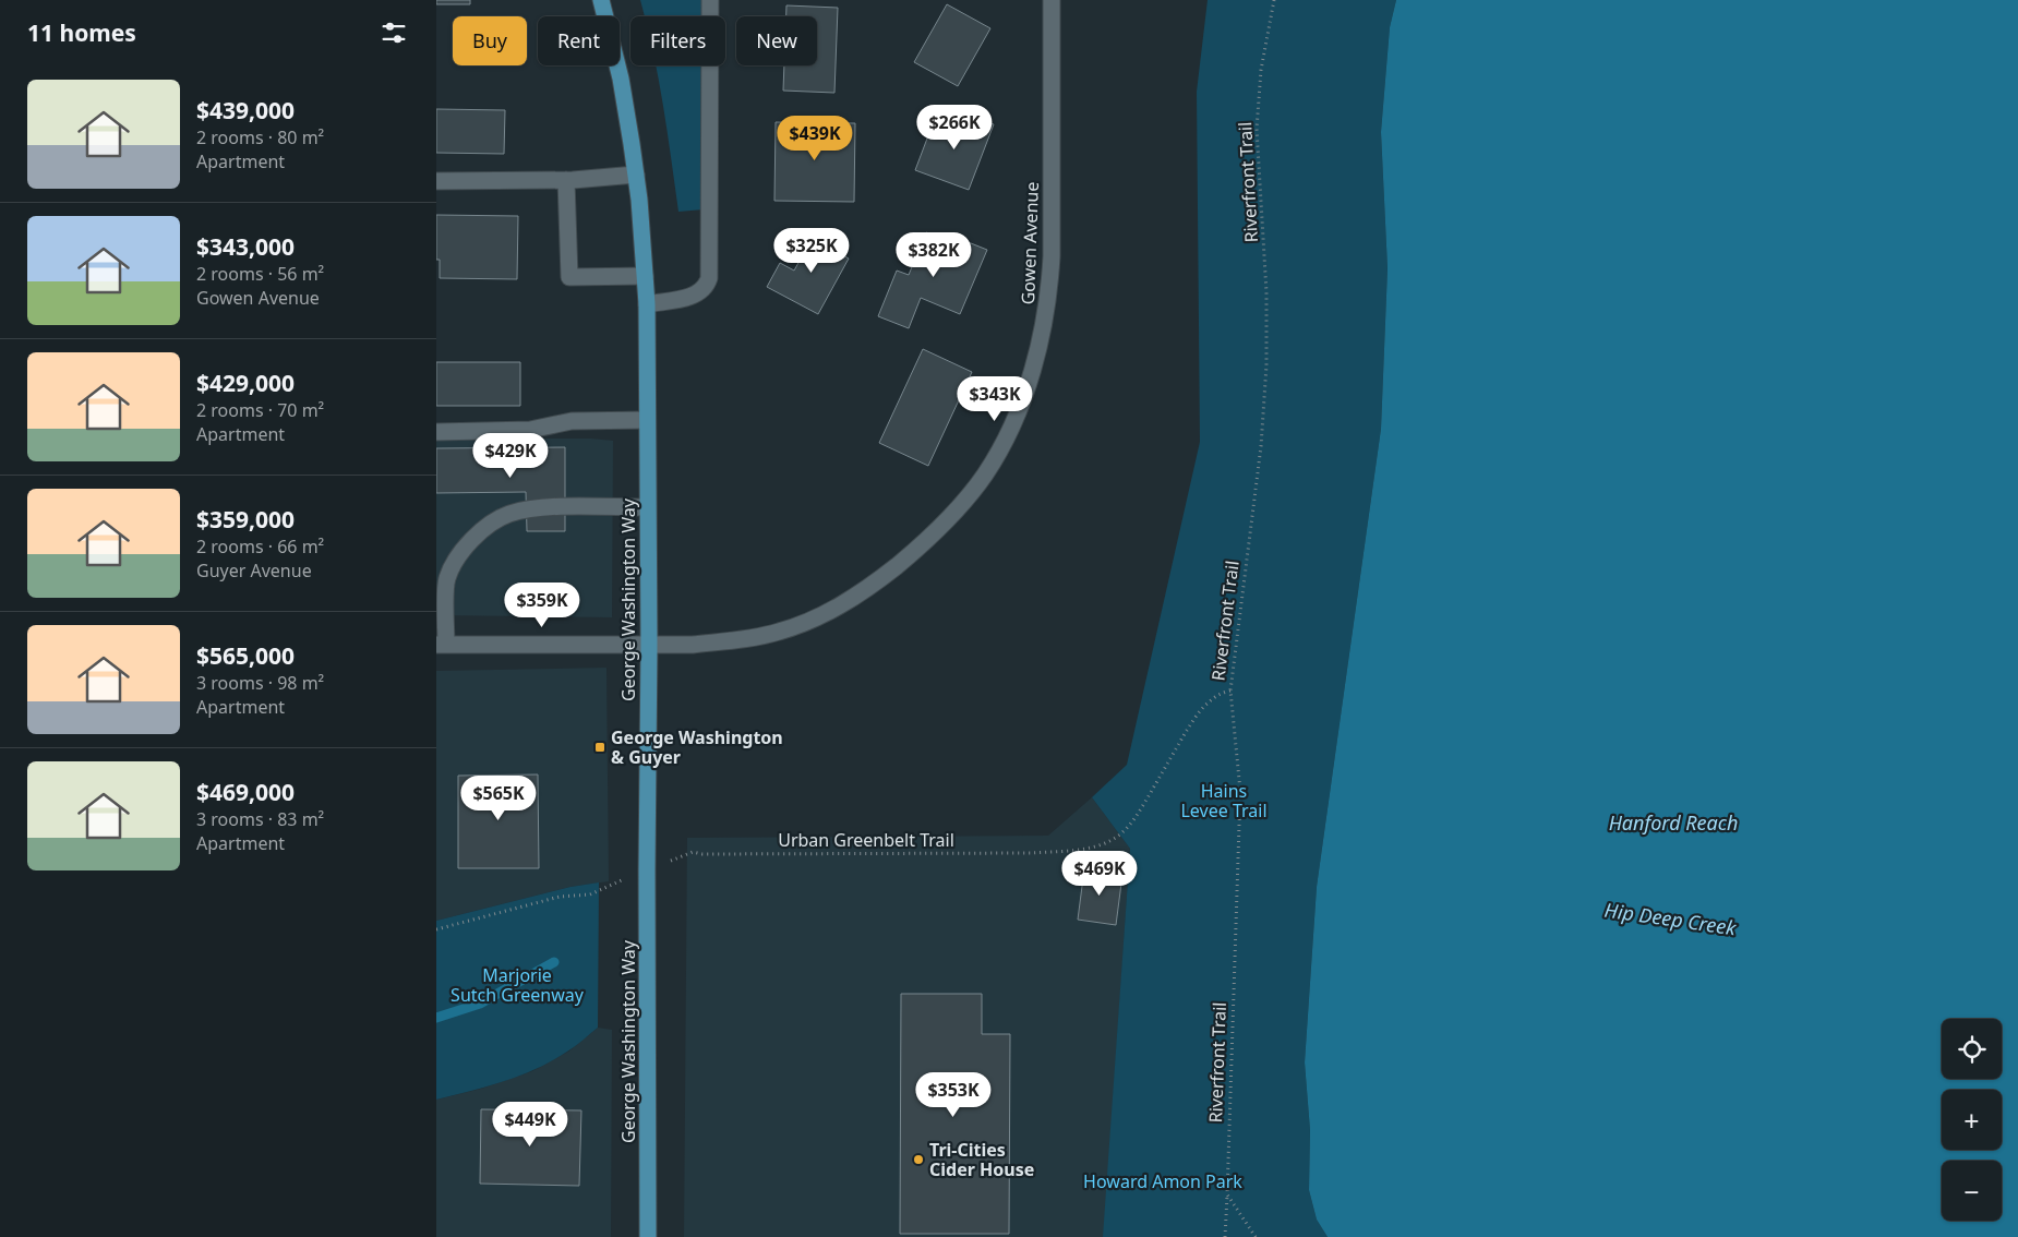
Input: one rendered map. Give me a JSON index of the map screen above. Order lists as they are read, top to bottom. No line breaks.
{"streets":{"main road":["George Washington Way"],"street":["Gowen Avenue"],"path":["Riverfront Trail","Urban Greenbelt Trail"]},"crossings":[["Riverfront Trail","Urban Greenbelt Trail"],["Gowen Avenue","George Washington Way"],["George Washington Way","Urban Greenbelt Trail"]],"water":["Hanford Reach","Hip Deep Creek"],"parks":["Hains Levee Trail","Marjorie Sutch Greenway","Howard Amon Park"],"places":{"transit":["George Washington & Guyer"],"other":["Tri-Cities Cider House"]},"page":{"heading":"11 homes","chip":["Buy","Rent","Filters","New"],"list":[{"name":"$439,000","note":"2 rooms · 80 m² · Apartment"},{"name":"$343,000","note":"2 rooms · 56 m² · Gowen Avenue"},{"name":"$429,000","note":"2 rooms · 70 m² · Apartment"},{"name":"$359,000","note":"2 rooms · 66 m² · Guyer Avenue"},{"name":"$565,000","note":"3 rooms · 98 m² · Apartment"},{"name":"$469,000","note":"3 rooms · 83 m² · Apartment"}],"price":["$266K","$439K","$325K","$382K","$343K","$429K","$359K","$565K","$469K","$353K","$449K"],"map_buttons":["+","−"]}}
